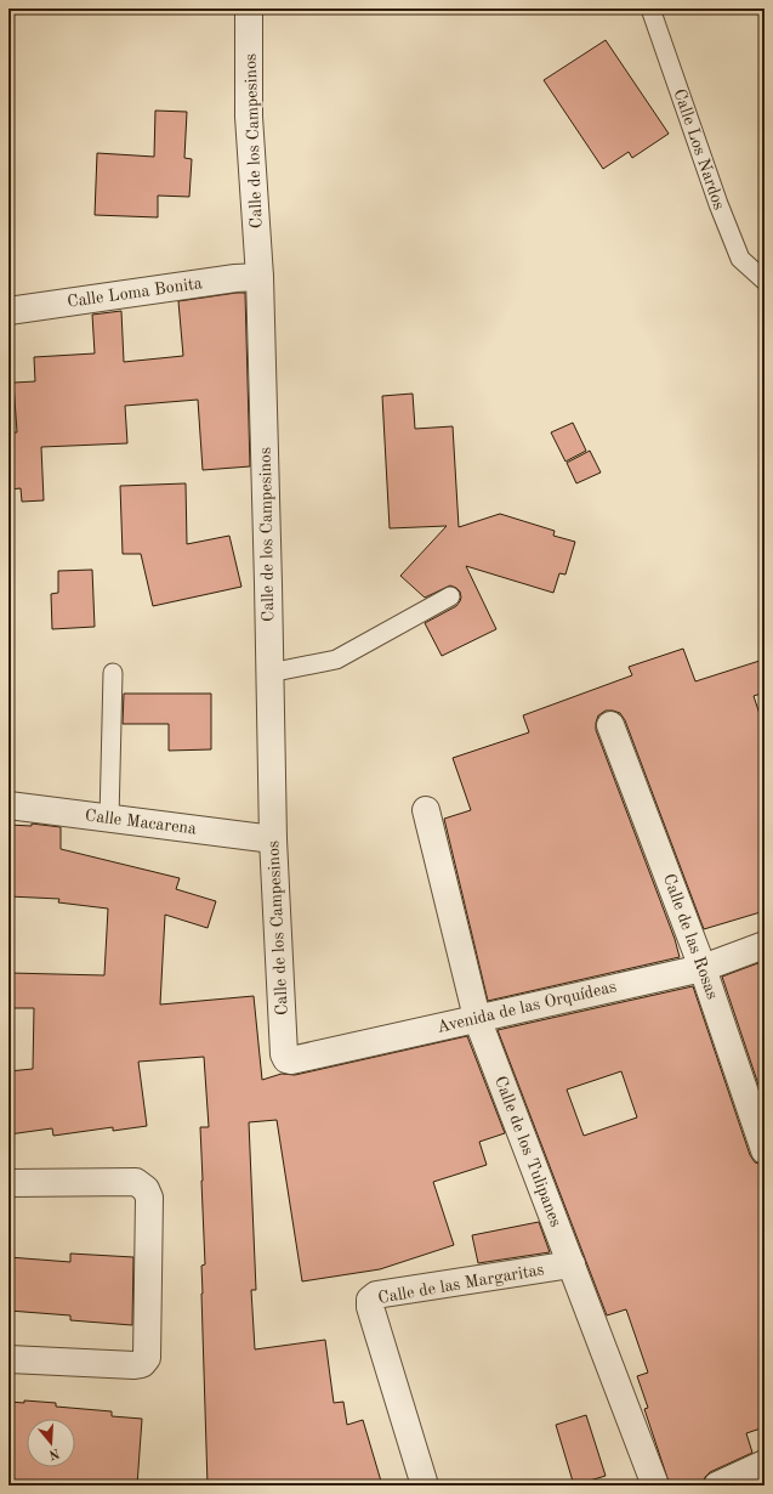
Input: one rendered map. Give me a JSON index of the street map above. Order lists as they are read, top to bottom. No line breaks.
{"streets":{"street":["Calle de los Campesinos","Calle Loma Bonita","Calle Macarena","Calle de las Rosas","Avenida de las Orquídeas","Calle de los Tulipanes","Calle de las Margaritas"],"lane":["Calle Los Nardos"]},"crossings":[["Calle de los Campesinos","Calle Loma Bonita"],["Calle de los Campesinos","Calle Macarena"],["Calle de los Campesinos","Avenida de las Orquídeas"],["Calle de las Rosas","Avenida de las Orquídeas"],["Avenida de las Orquídeas","Calle de los Tulipanes"],["Calle de los Tulipanes","Calle de las Margaritas"]],"north":"bottom"}
